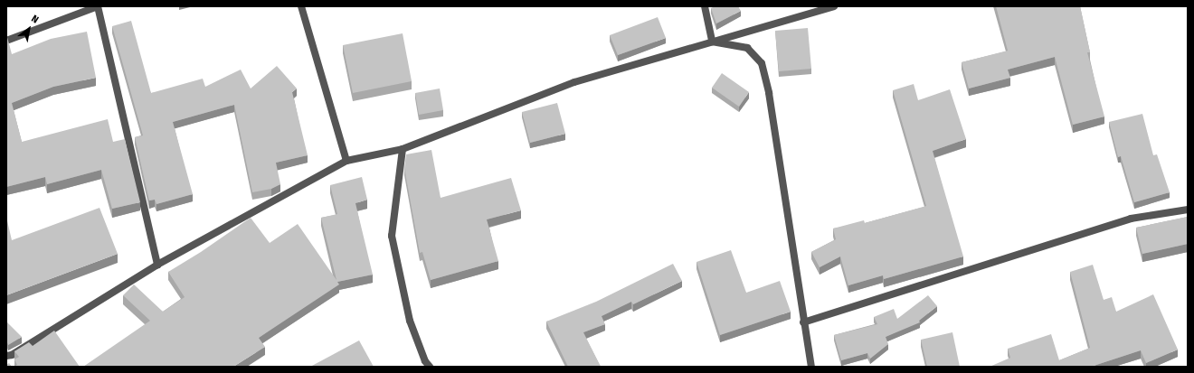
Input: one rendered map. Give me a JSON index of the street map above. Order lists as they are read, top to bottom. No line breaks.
{"north":"top right"}
